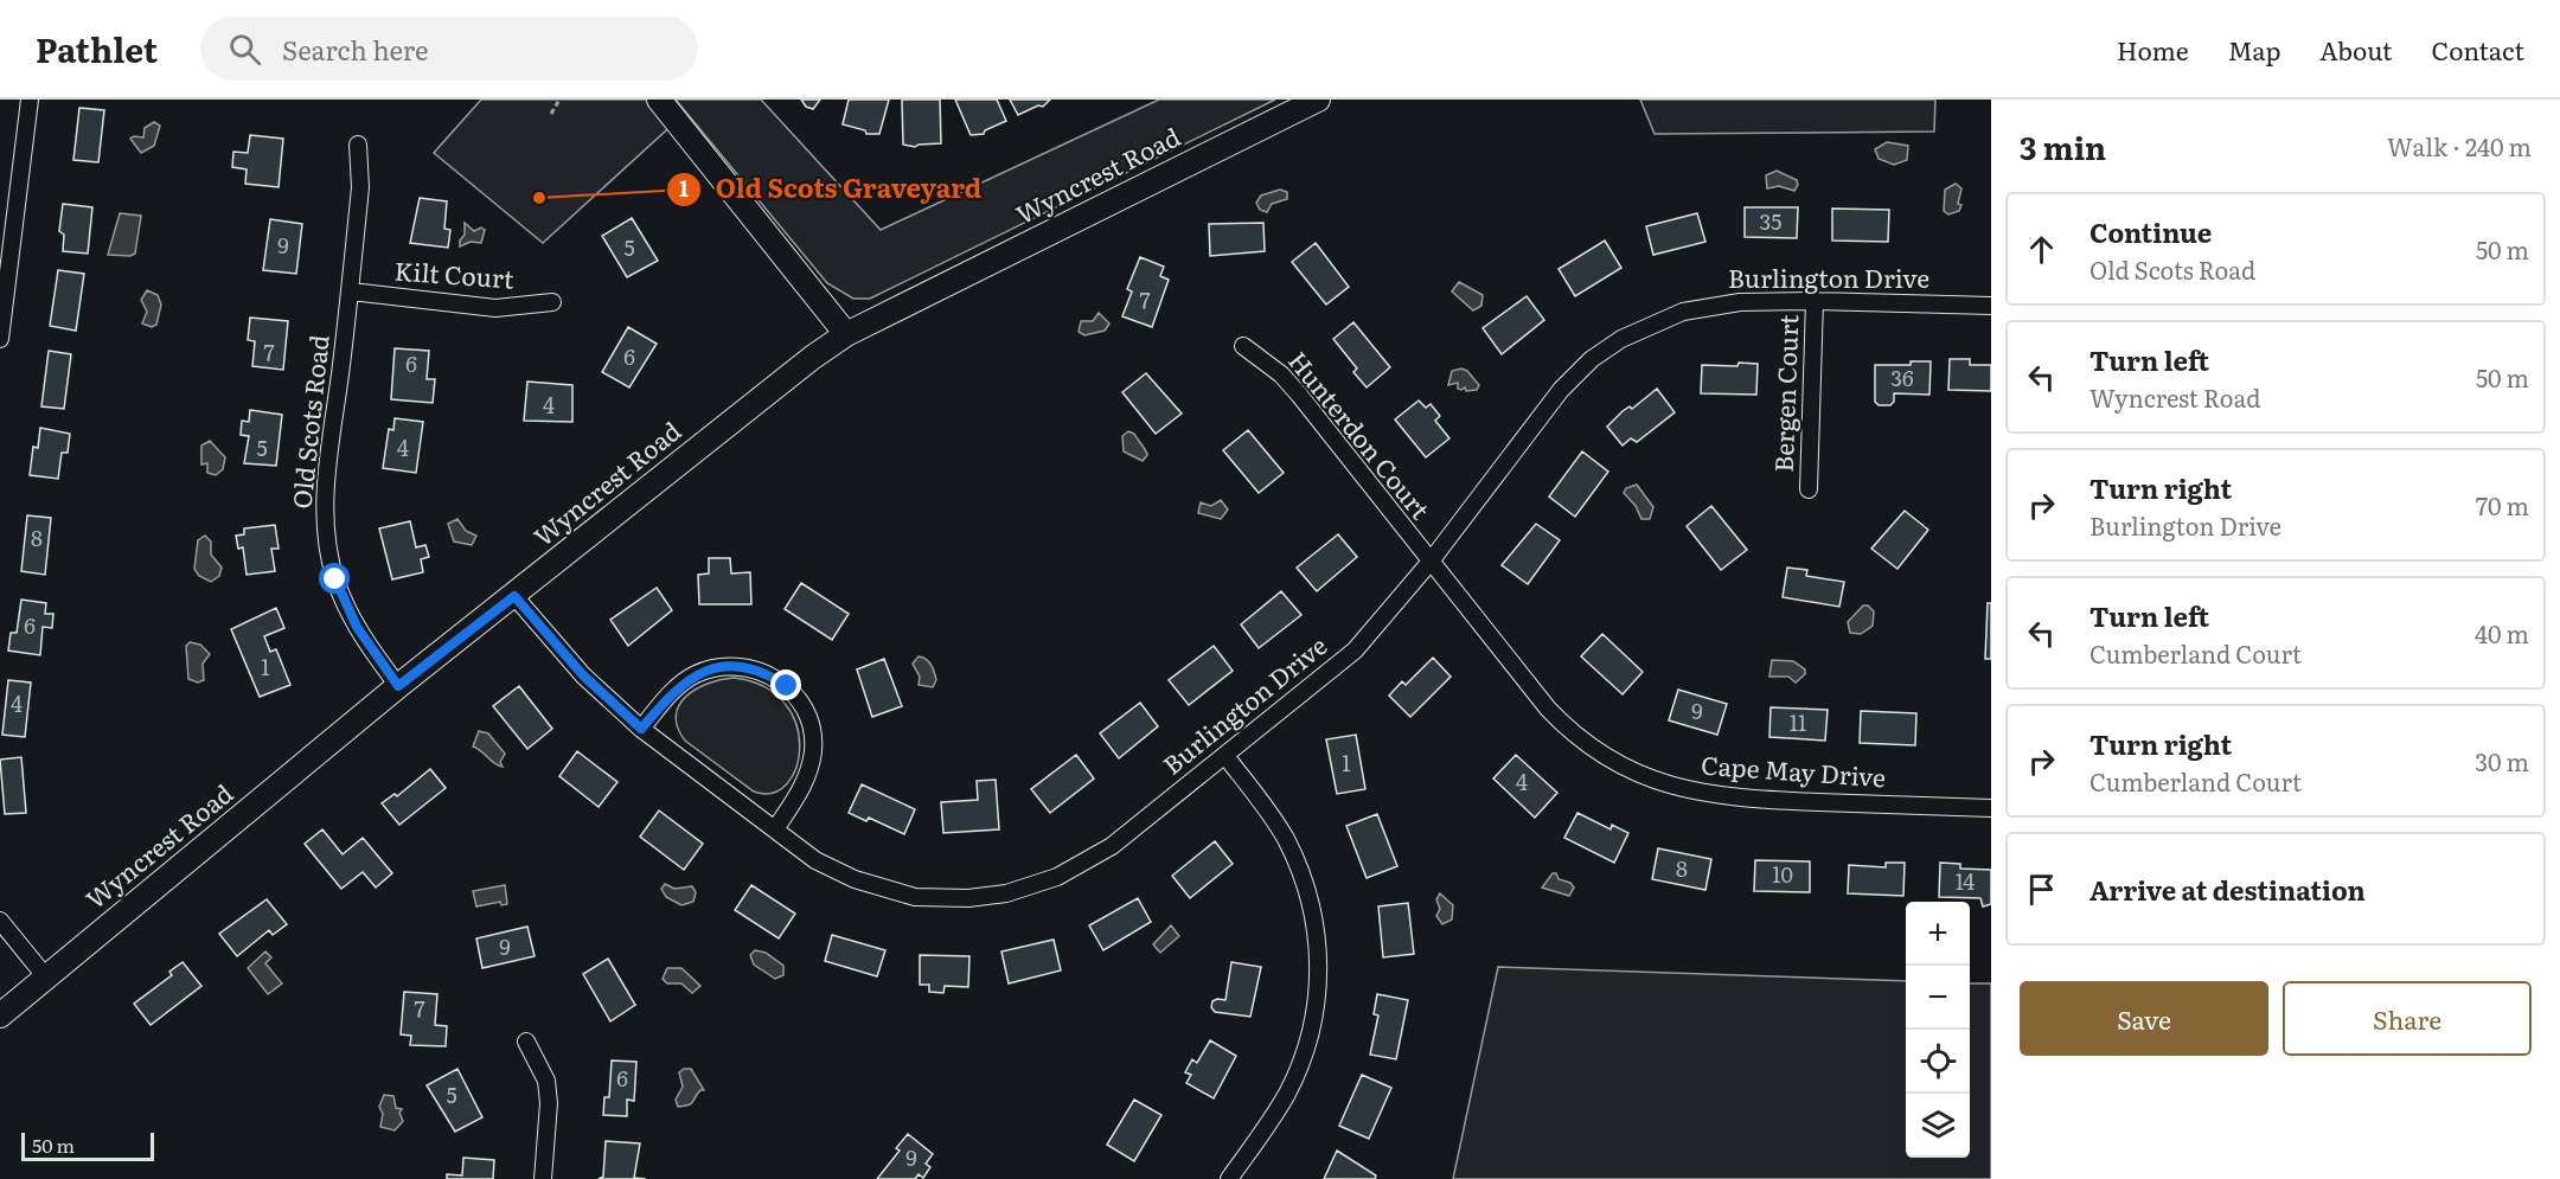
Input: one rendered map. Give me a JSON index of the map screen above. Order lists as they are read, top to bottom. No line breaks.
{"streets":{"street":["Wyncrest Road","Kilt Court","Burlington Drive","Bergen Court","Old Scots Road","Hunterdon Court","Cape May Drive"]},"crossings":[["Wyncrest Road","Burlington Drive"],["Wyncrest Road","Old Scots Road"],["Kilt Court","Old Scots Road"],["Burlington Drive","Bergen Court"],["Burlington Drive","Hunterdon Court"],["Burlington Drive","Cape May Drive"],["Hunterdon Court","Cape May Drive"]],"places":["Old Scots Graveyard"],"house_numbers":["35","9","5","7","7","6","6","36","4","5","4","8","6","1","4","9","11","1","4","8","10","14","9","7","6","5","9"],"scale_bar":"50 m","page":{"header":"Pathlet","search":"Search here","nav":["Home","Map","About","Contact"],"heading":["3 min","Walk · 240 m"],"list":[["Continue","Old Scots Road","50 m"],["Turn left","Wyncrest Road","50 m"],["Turn right","Burlington Drive","70 m"],["Turn left","Cumberland Court","40 m"],["Turn right","Cumberland Court","30 m"],"Arrive at destination"],"map_buttons":["+","−"],"buttons":["Save","Share"],"scale":"50 m"}}
